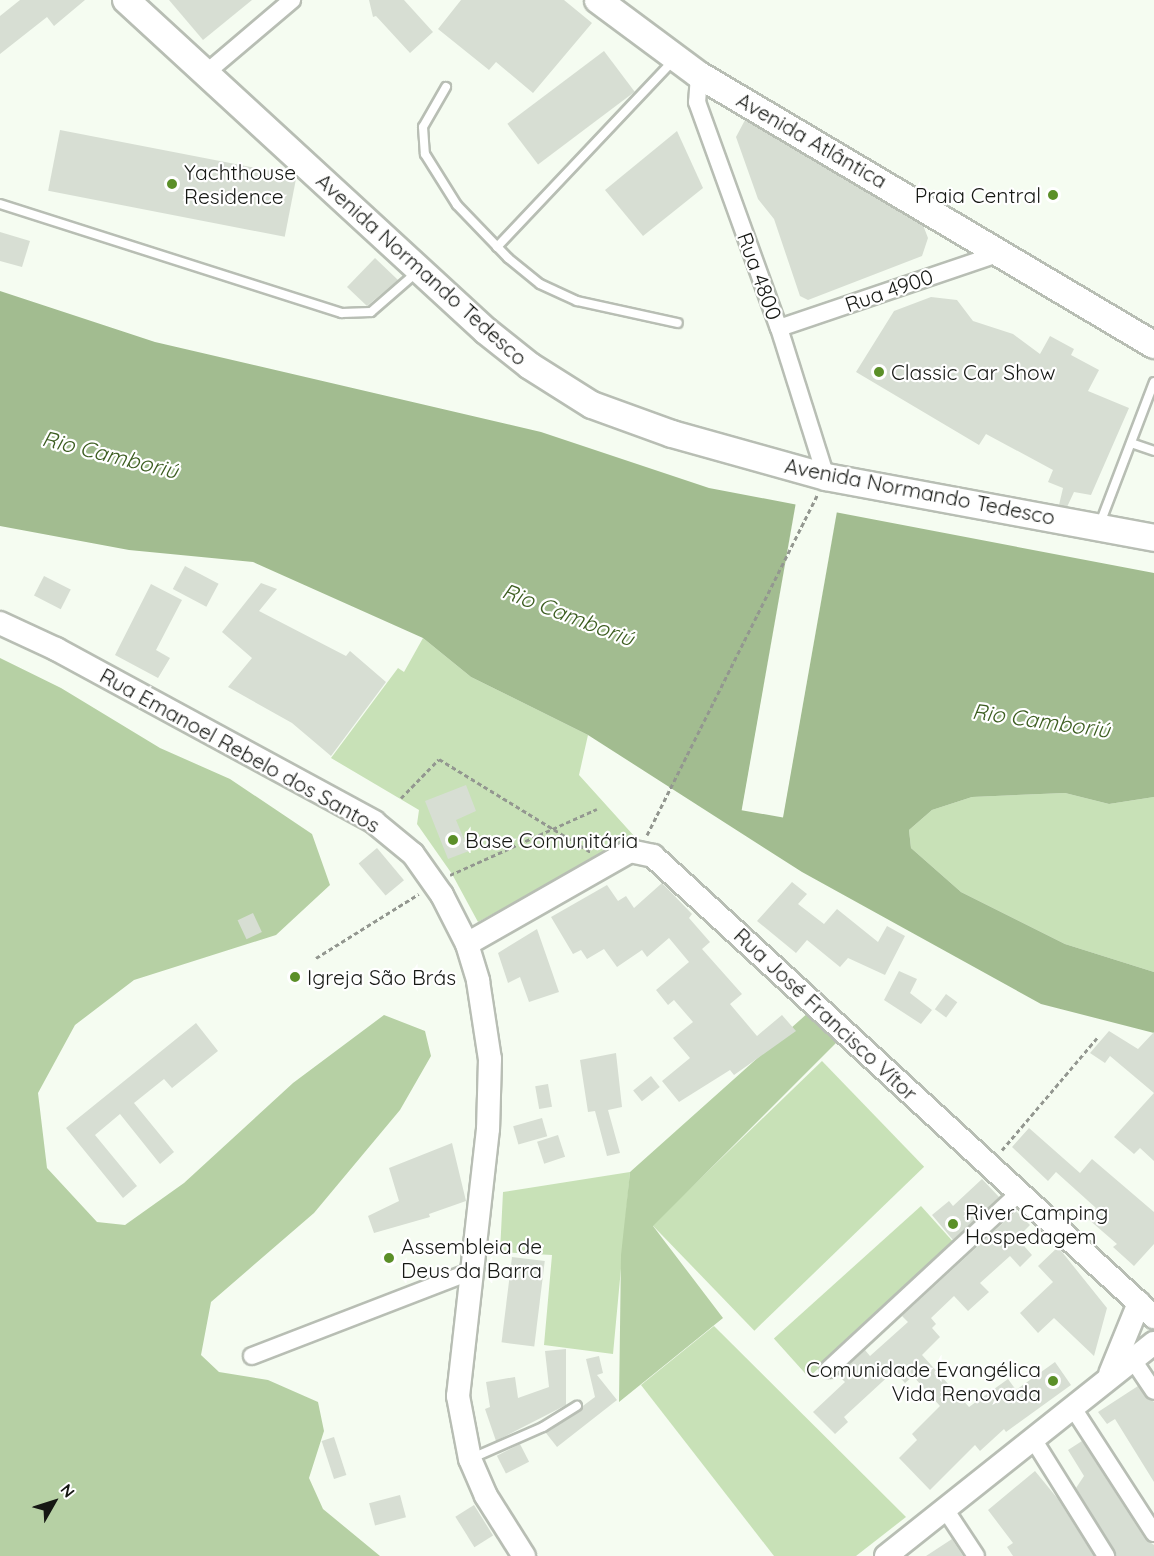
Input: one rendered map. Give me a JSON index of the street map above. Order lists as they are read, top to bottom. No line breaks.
{"streets":{"main road":["Avenida Atlântica","Avenida Normando Tedesco","Rua Emanoel Rebelo dos Santos","Rua José Francisco Vítor"],"street":["Rua 4800","Rua 4900"]},"crossings":[["Avenida Atlântica","Rua 4800"],["Avenida Atlântica","Rua 4900"],["Avenida Normando Tedesco","Rua 4800"],["Rua 4800","Rua 4900"],["Rua Emanoel Rebelo dos Santos","Rua José Francisco Vítor"]],"water":["Rio Camboriú"],"places":["Yachthouse Residence","Praia Central","Classic Car Show","Base Comunitária","Igreja São Brás","River Camping Hospedagem","Assembleia de Deus da Barra","Comunidade Evangélica Vida Renovada"],"north":"top right"}
